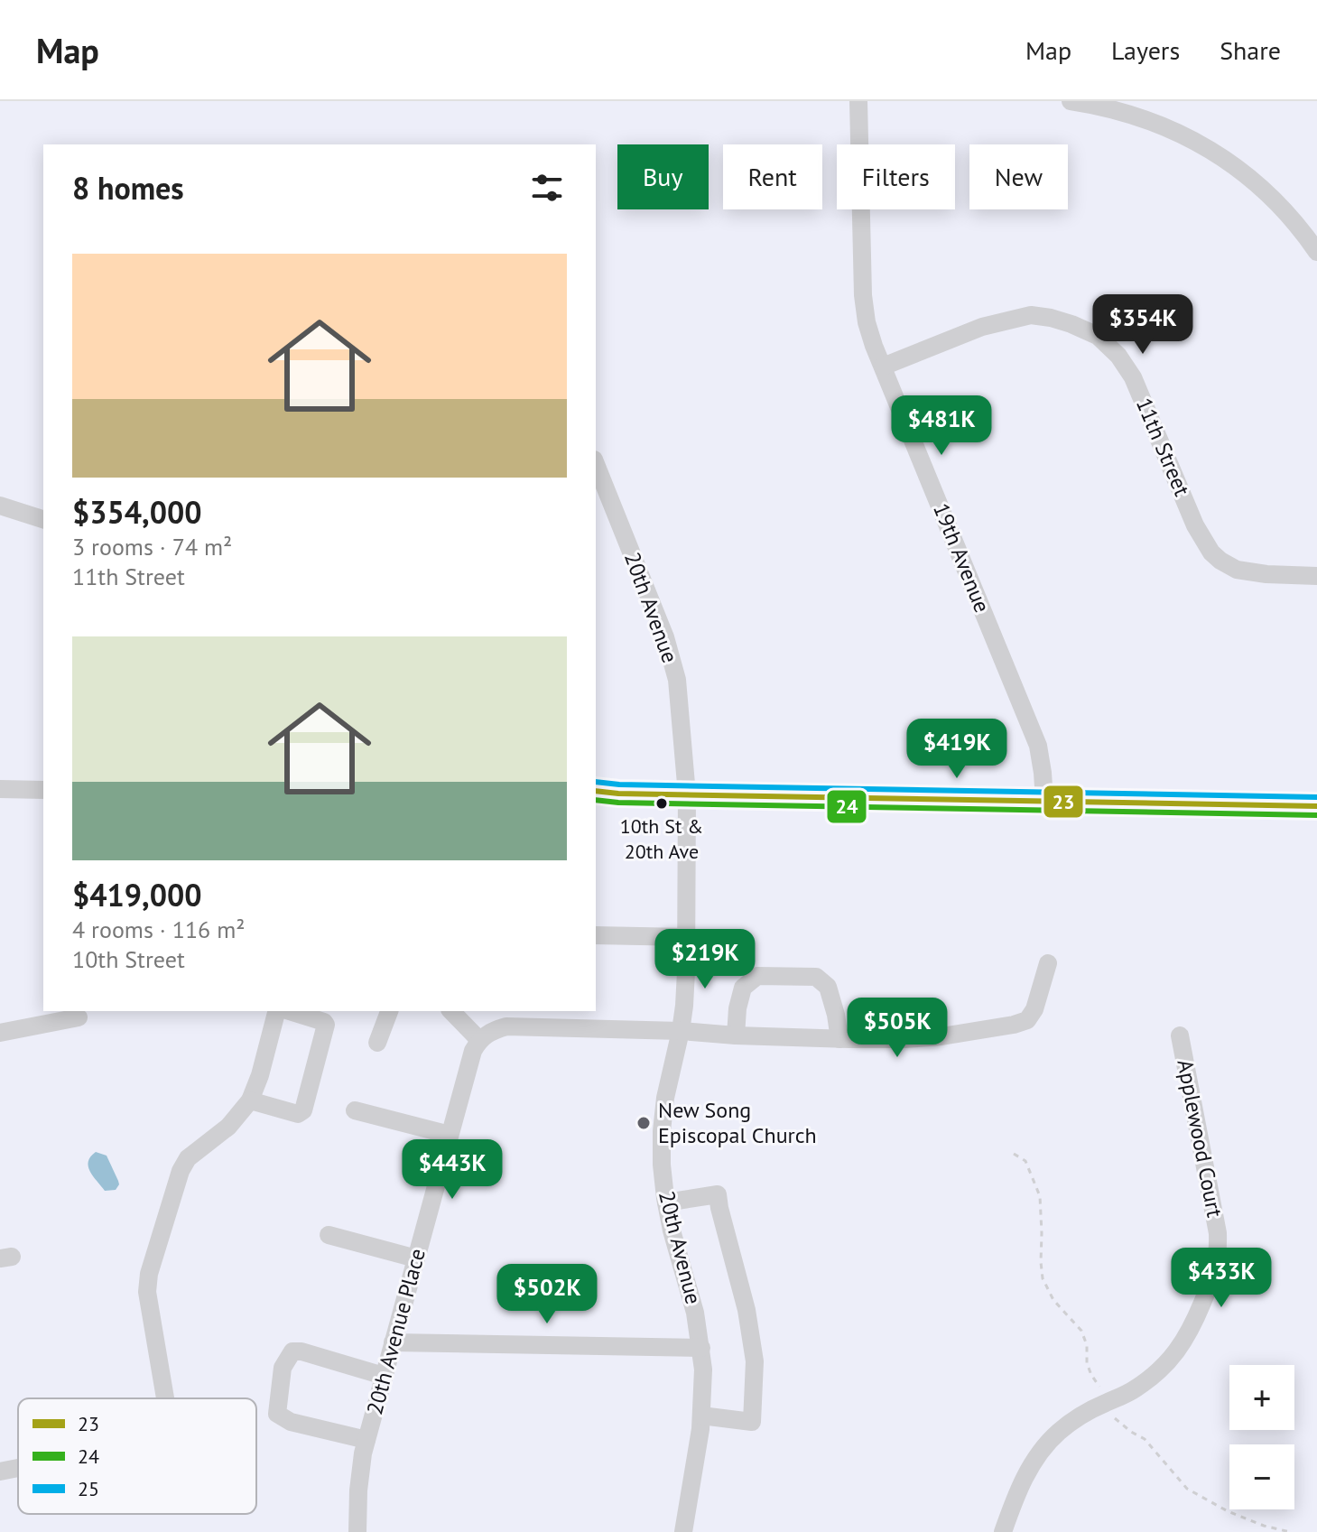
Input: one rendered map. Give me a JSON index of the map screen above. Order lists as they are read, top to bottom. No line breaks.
{"streets":{"street":["11th Street","19th Avenue","20th Avenue","Applewood Court","20th Avenue Place"]},"crossings":[["11th Street","19th Avenue"]],"places":["10th St & 20th Ave","New Song Episcopal Church"],"lines":["transit line 25","transit line 23","transit line 24"],"legend":["23","24","25"],"page":{"header":"Map","nav":["Map","Layers","Share"],"chip":["Buy","Rent","Filters","New"],"heading":"8 homes","list":[{"name":"$354,000","note":"3 rooms · 74 m² · 11th Street"},{"name":"$419,000","note":"4 rooms · 116 m² · 10th Street"}],"price":["$354K","$481K","$419K","$219K","$505K","$443K","$433K","$502K"],"map_buttons":["+","−"]}}
